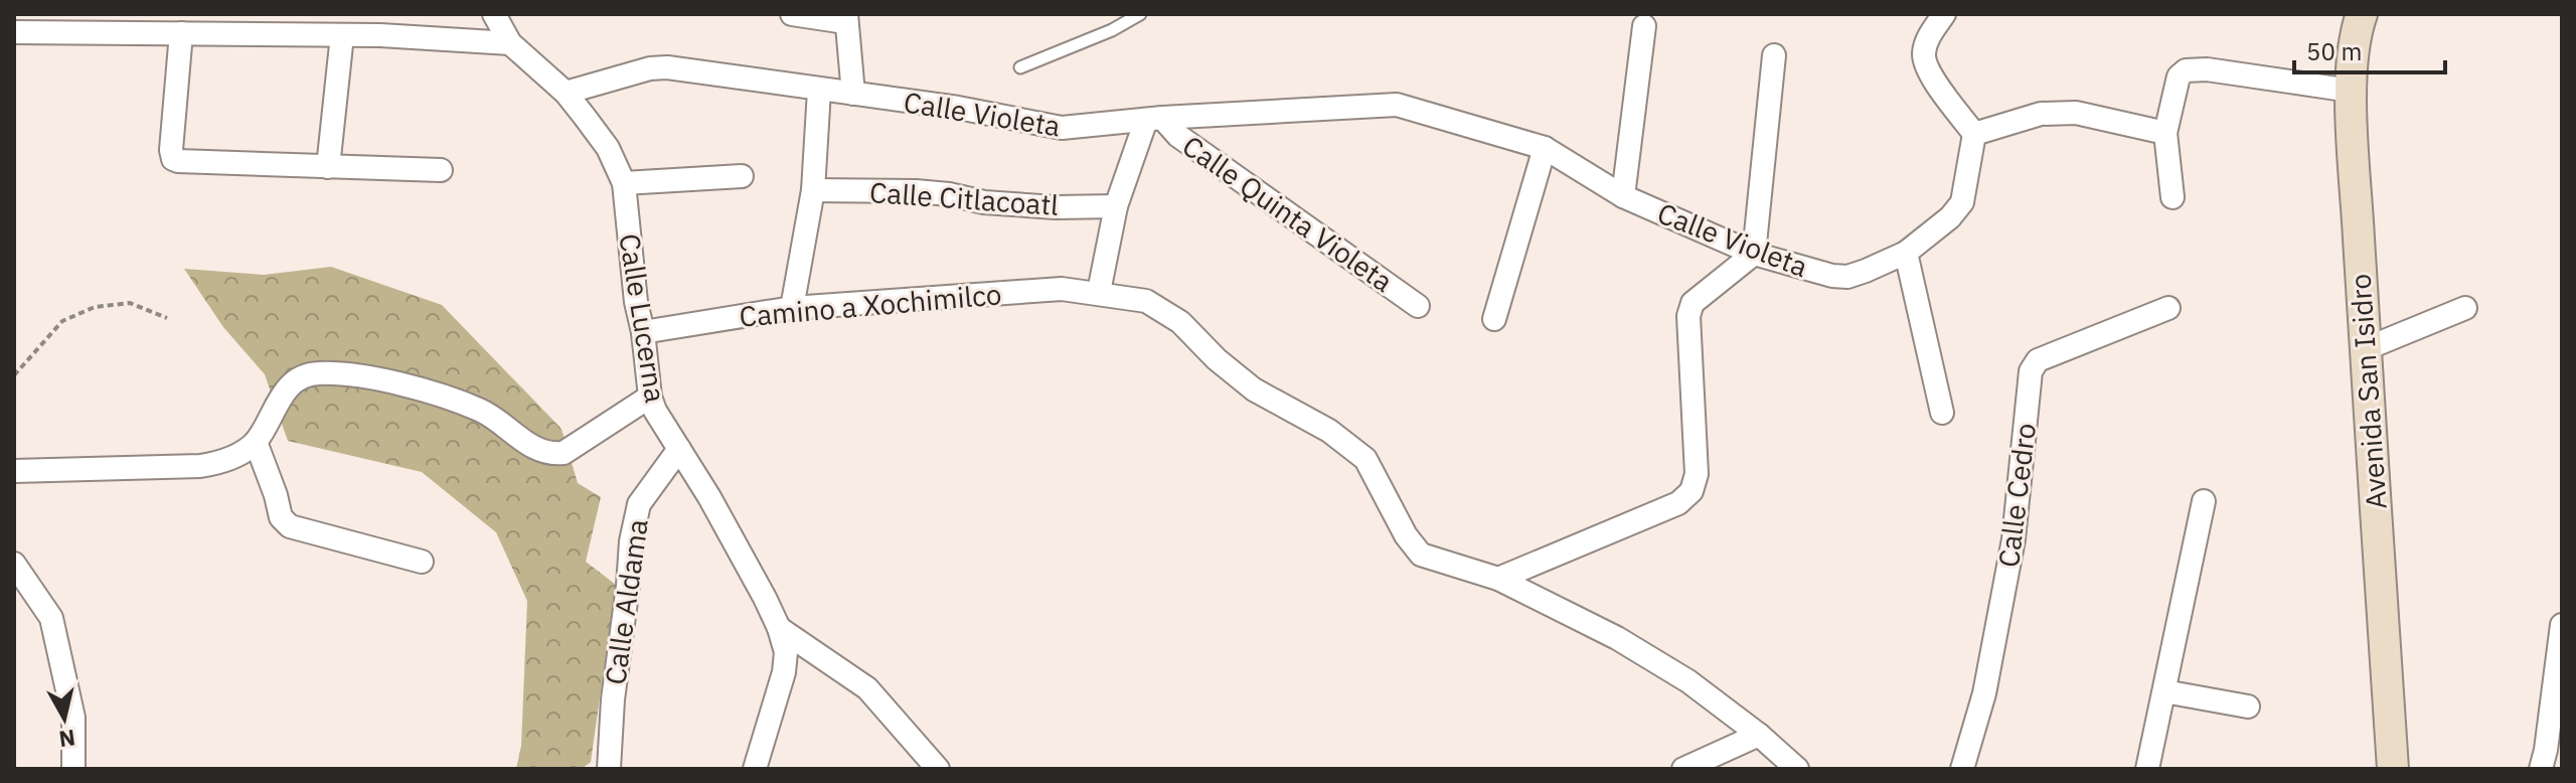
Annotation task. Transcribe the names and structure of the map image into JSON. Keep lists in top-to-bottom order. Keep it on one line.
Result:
{"streets":{"main road":["Avenida San Isidro"],"street":["Calle Violeta","Calle Citlacoatl","Calle Quinta Violeta","Camino a Xochimilco","Calle Lucerna","Calle Cedro","Calle Aldama"]},"crossings":[["Calle Violeta","Calle Quinta Violeta"],["Calle Violeta","Calle Lucerna"],["Camino a Xochimilco","Calle Lucerna"],["Calle Lucerna","Calle Aldama"]],"scale_bar":"50 m","north":"bottom"}
